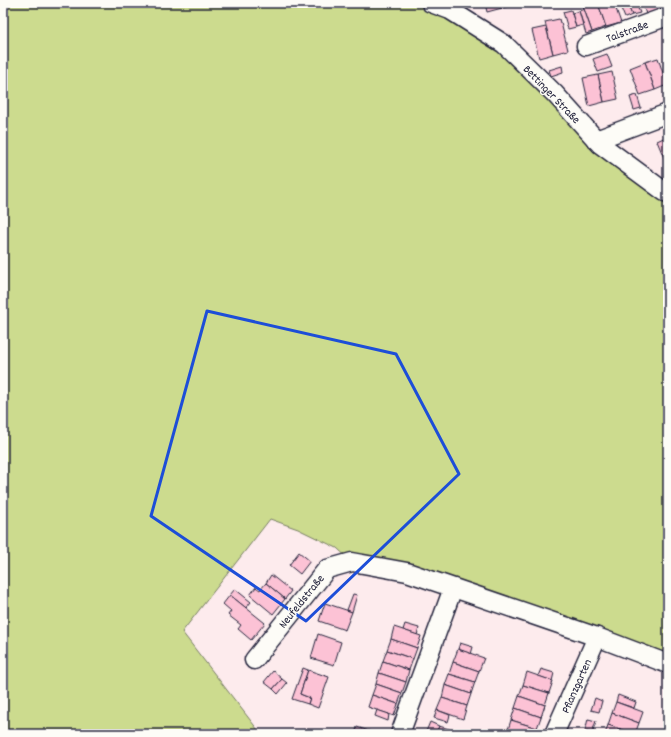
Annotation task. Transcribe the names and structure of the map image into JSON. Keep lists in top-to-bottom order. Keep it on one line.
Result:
{"streets":{"street":["Talstraße","Bettinger Straße","Neufeldstraße","Pflanzgarten"]},"crossings":[["Neufeldstraße","Pflanzgarten"]]}
